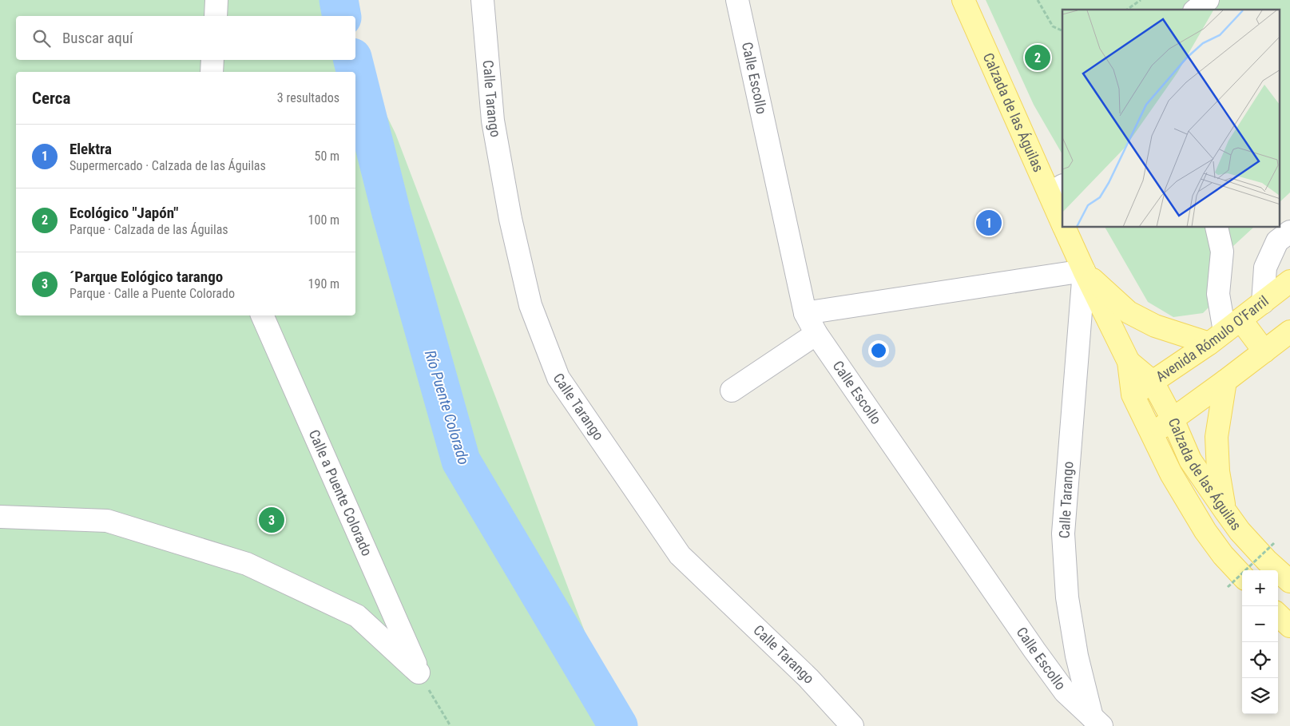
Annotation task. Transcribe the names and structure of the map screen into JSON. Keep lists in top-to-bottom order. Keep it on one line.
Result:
{"streets":{"main road":["Calzada de las Águilas","Avenida Rómulo O'Farril"],"street":["Calle Escollo","Calle Tarango","Calle a Puente Colorado"]},"crossings":[["Calle Escollo","Calle Tarango"],["Calle Tarango","Calzada de las Águilas"],["Calzada de las Águilas","Avenida Rómulo O'Farril"]],"water":["Río Puente Colorado"],"page":{"search":"Buscar aquí","pins":["2","1","3"],"heading":["Cerca","3 resultados"],"list":[{"mark":"1","name":"Elektra","note":"Supermercado · Calzada de las Águilas","value":"50 m"},{"mark":"2","name":"Ecológico \"Japón\"","note":"Parque · Calzada de las Águilas","value":"100 m"},{"mark":"3","name":"´Parque Eológico tarango","note":"Parque · Calle a Puente Colorado","value":"190 m"}],"map_buttons":["+","−"]}}
